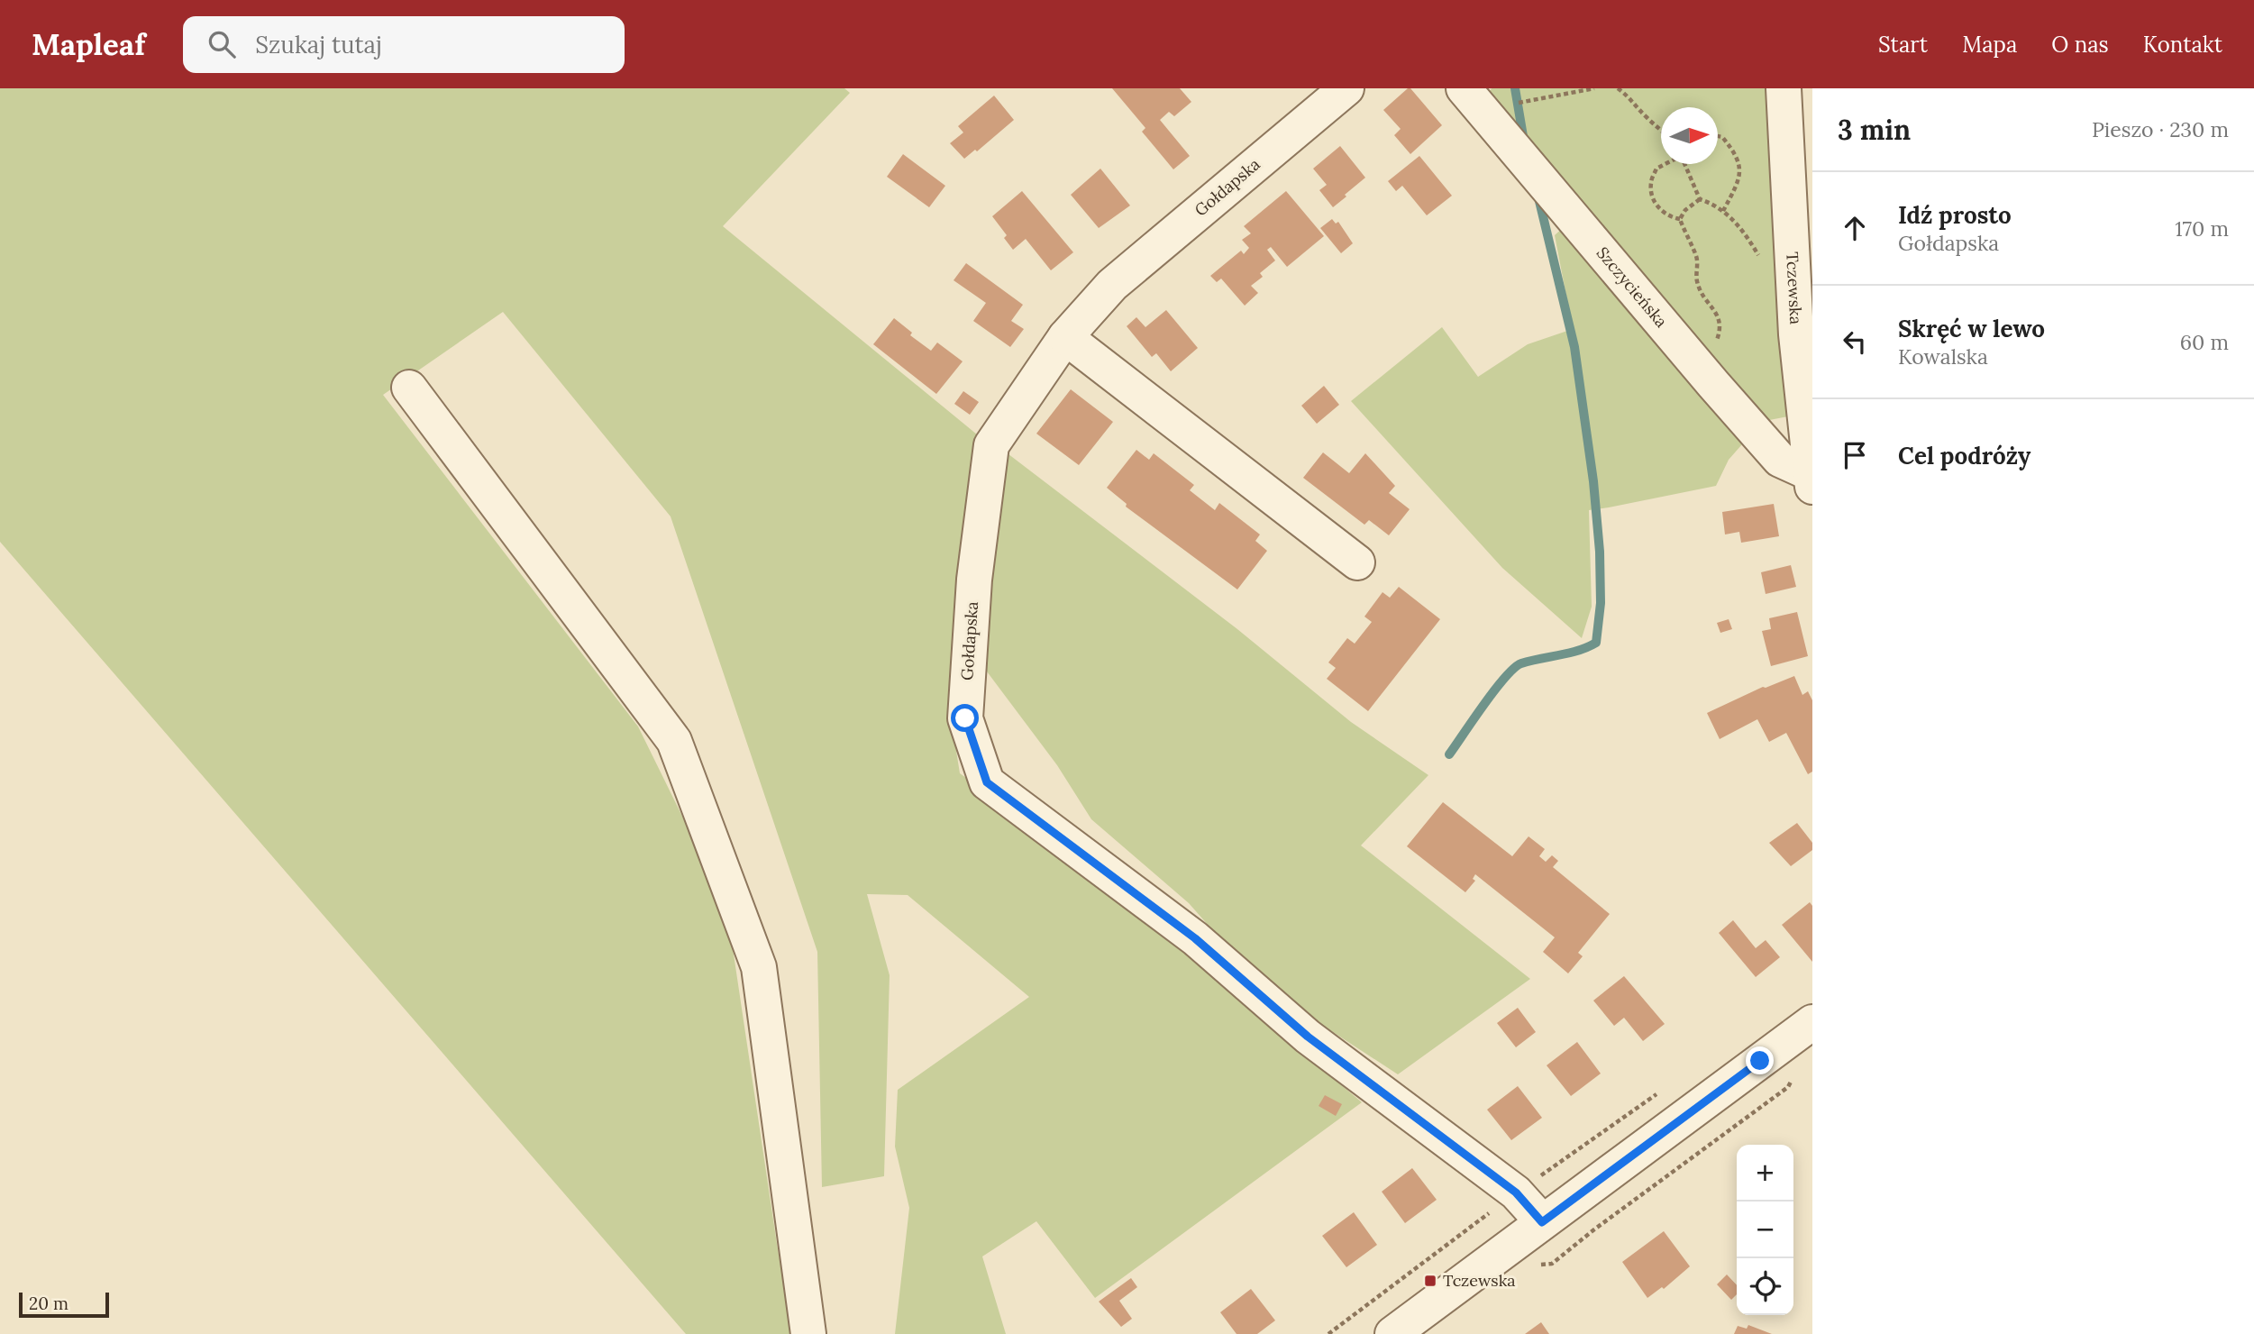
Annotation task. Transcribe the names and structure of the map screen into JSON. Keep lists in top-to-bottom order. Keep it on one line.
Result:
{"streets":{"street":["Gołdapska","Szczycieńska","Tczewska"]},"crossings":[["Szczycieńska","Tczewska"]],"places":{"transit":["Tczewska"]},"scale_bar":"20 m","north":"right","page":{"header":"Mapleaf","search":"Szukaj tutaj","nav":["Start","Mapa","O nas","Kontakt"],"heading":["3 min","Pieszo · 230 m"],"list":[["Idź prosto","Gołdapska","170 m"],["Skręć w lewo","Kowalska","60 m"],"Cel podróży"],"map_buttons":["+","−"],"scale":"20 m"}}
